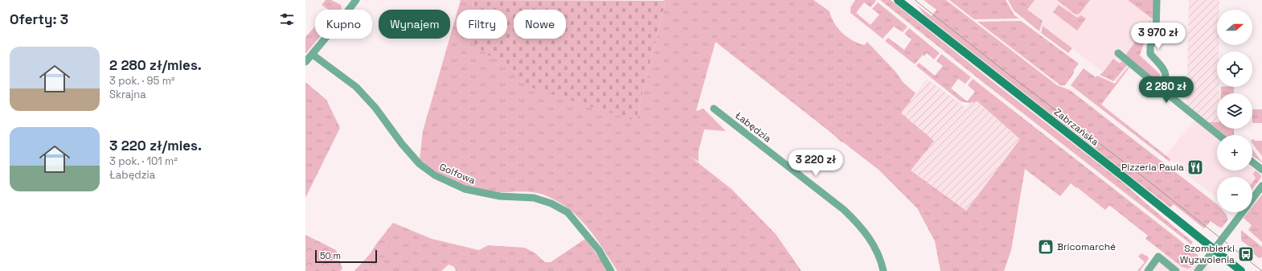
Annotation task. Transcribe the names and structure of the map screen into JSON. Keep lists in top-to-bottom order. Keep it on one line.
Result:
{"streets":{"main road":["Zabrzańska"],"street":["Łabędzia","Golfowa"]},"places":{"restaurant":["Pizzeria Paula"],"shop":["Bricomarché"],"bus stop":["Szombierki Wyzwolenia"]},"scale_bar":"50 m","north":"right","page":{"heading":"Oferty: 3","map_buttons":["+","−"],"chip":["Kupno","Wynajem","Filtry","Nowe"],"price":["3 970 zł","2 280 zł","3 220 zł"],"list":[{"name":"2 280 zł/mies.","note":"3 pok. · 95 m² · Skrajna"},{"name":"3 220 zł/mies.","note":"3 pok. · 101 m² · Łabędzia"}],"scale":"50 m"}}
